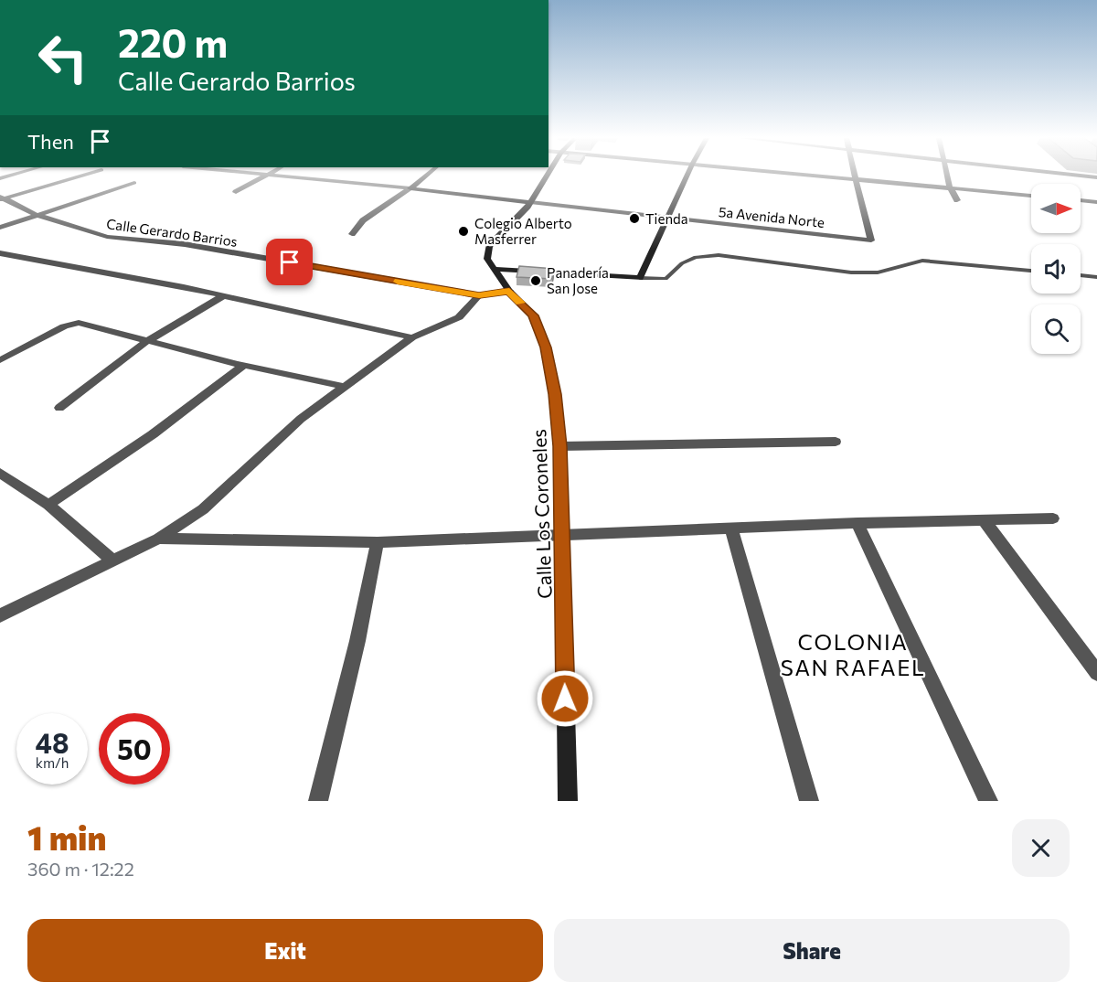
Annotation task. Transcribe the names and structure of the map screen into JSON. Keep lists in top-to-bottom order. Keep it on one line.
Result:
{"streets":{"main road":["Calle Los Coroneles"],"street":["5a Avenida Norte","Calle Gerardo Barrios"]},"crossings":[["5a Avenida Norte","Calle Los Coroneles"],["Calle Gerardo Barrios","Calle Los Coroneles"]],"districts":["COLONIA SAN RAFAEL"],"places":["Tienda","Colegio Alberto Masferrer","Panadería San Jose"],"north":"right","page":{"turn":["220 m","Calle Gerardo Barrios"],"then":"Then","speed":"48 km/h","limit":"50","heading":["1 min","360 m · 12:22"],"buttons":["Exit","Share"]}}
